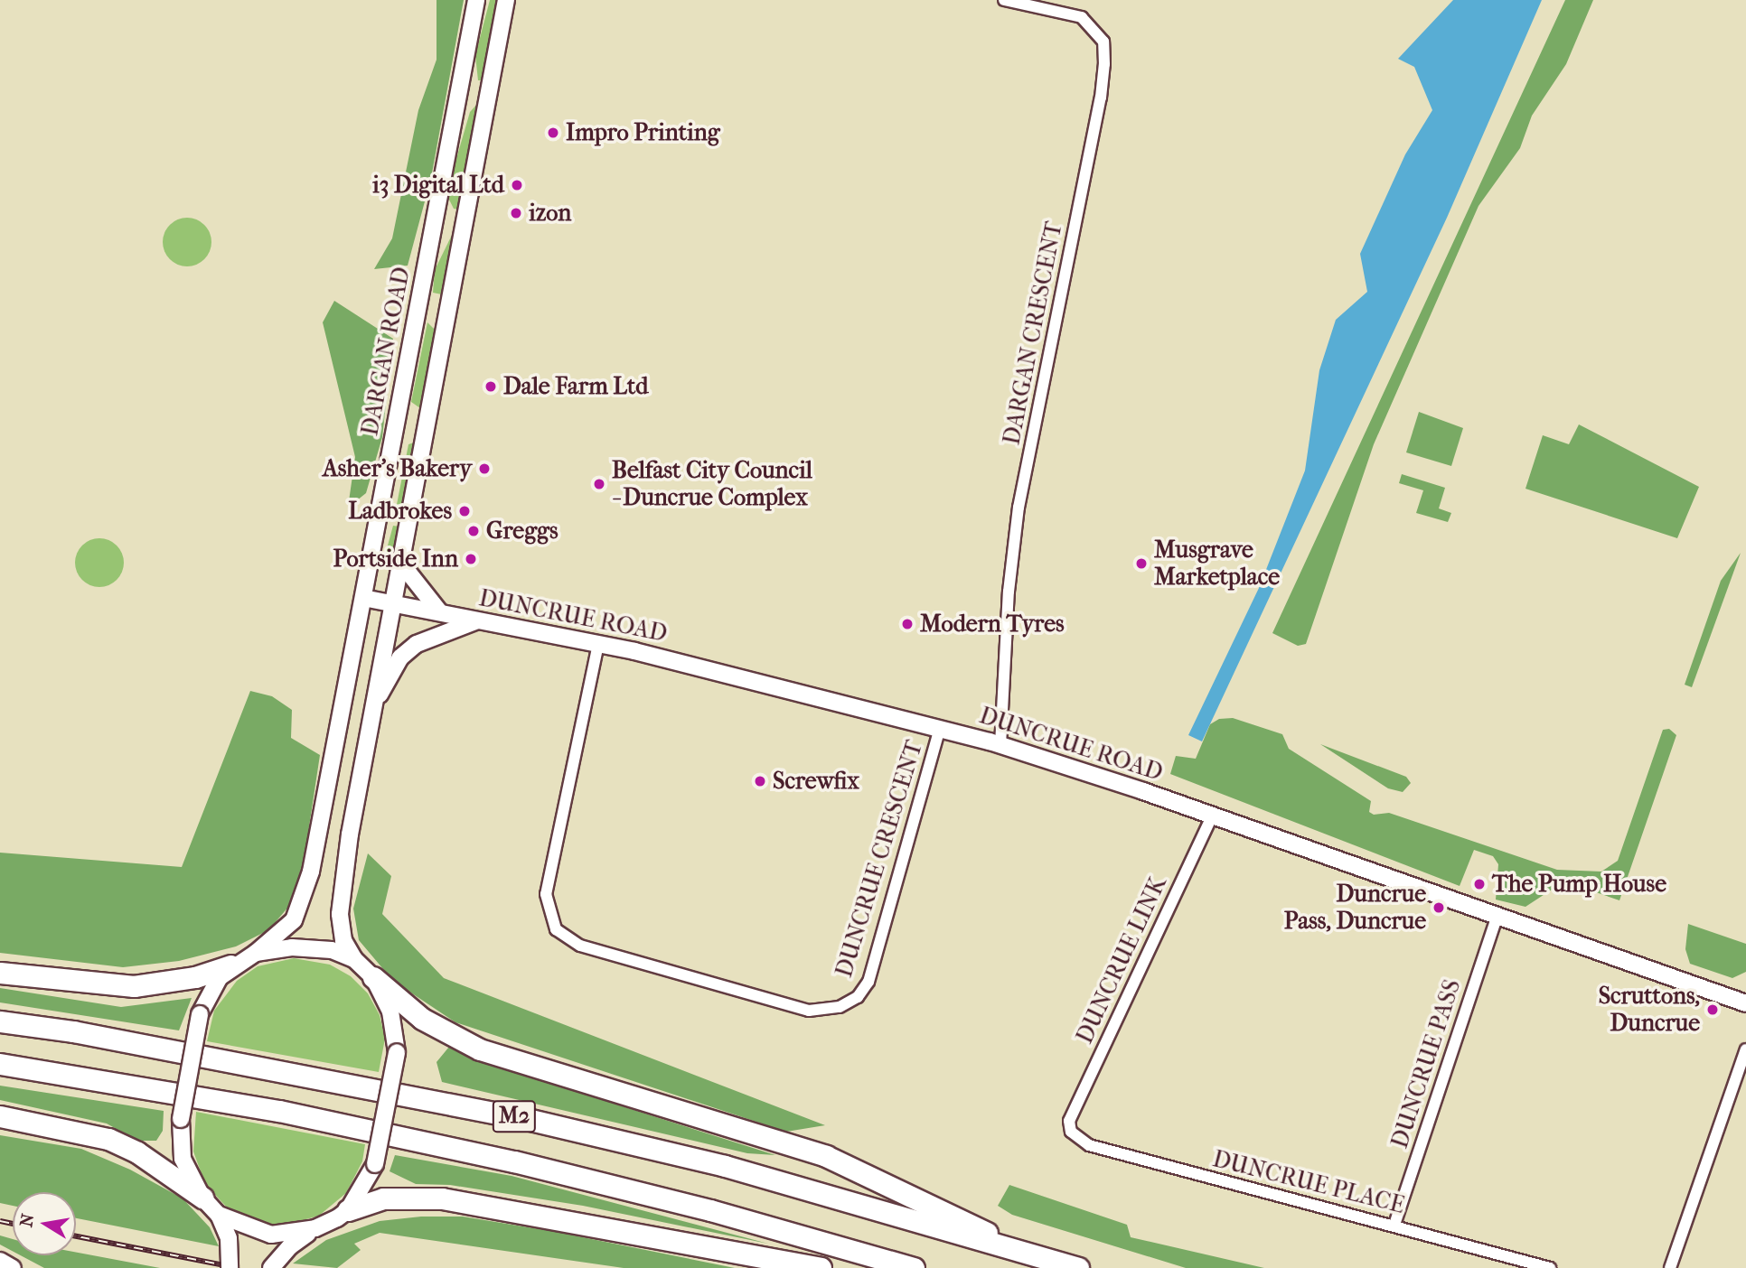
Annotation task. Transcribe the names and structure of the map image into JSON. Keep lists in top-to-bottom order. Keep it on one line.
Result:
{"streets":{"highway":["M2"],"street":["DARGAN CRESCENT","DARGAN ROAD","DUNCRUE ROAD","DUNCRUE CRESCENT","DUNCRUE LINK","DUNCRUE PASS","DUNCRUE PLACE"]},"crossings":[["DARGAN CRESCENT","DUNCRUE ROAD"],["DARGAN ROAD","DUNCRUE ROAD"],["DUNCRUE ROAD","DUNCRUE CRESCENT"],["DUNCRUE ROAD","DUNCRUE LINK"],["DUNCRUE ROAD","DUNCRUE PASS"],["DUNCRUE LINK","DUNCRUE PLACE"],["DUNCRUE PASS","DUNCRUE PLACE"]],"places":["Impro Printing","i3 Digital Ltd","izon","Dale Farm Ltd","Asher's Bakery","Belfast City Council - Duncrue Complex","Ladbrokes","Greggs","Portside Inn","Musgrave Marketplace","Modern Tyres","Screwfix","The Pump House","Duncrue Pass, Duncrue","Scruttons, Duncrue"],"north":"left"}
